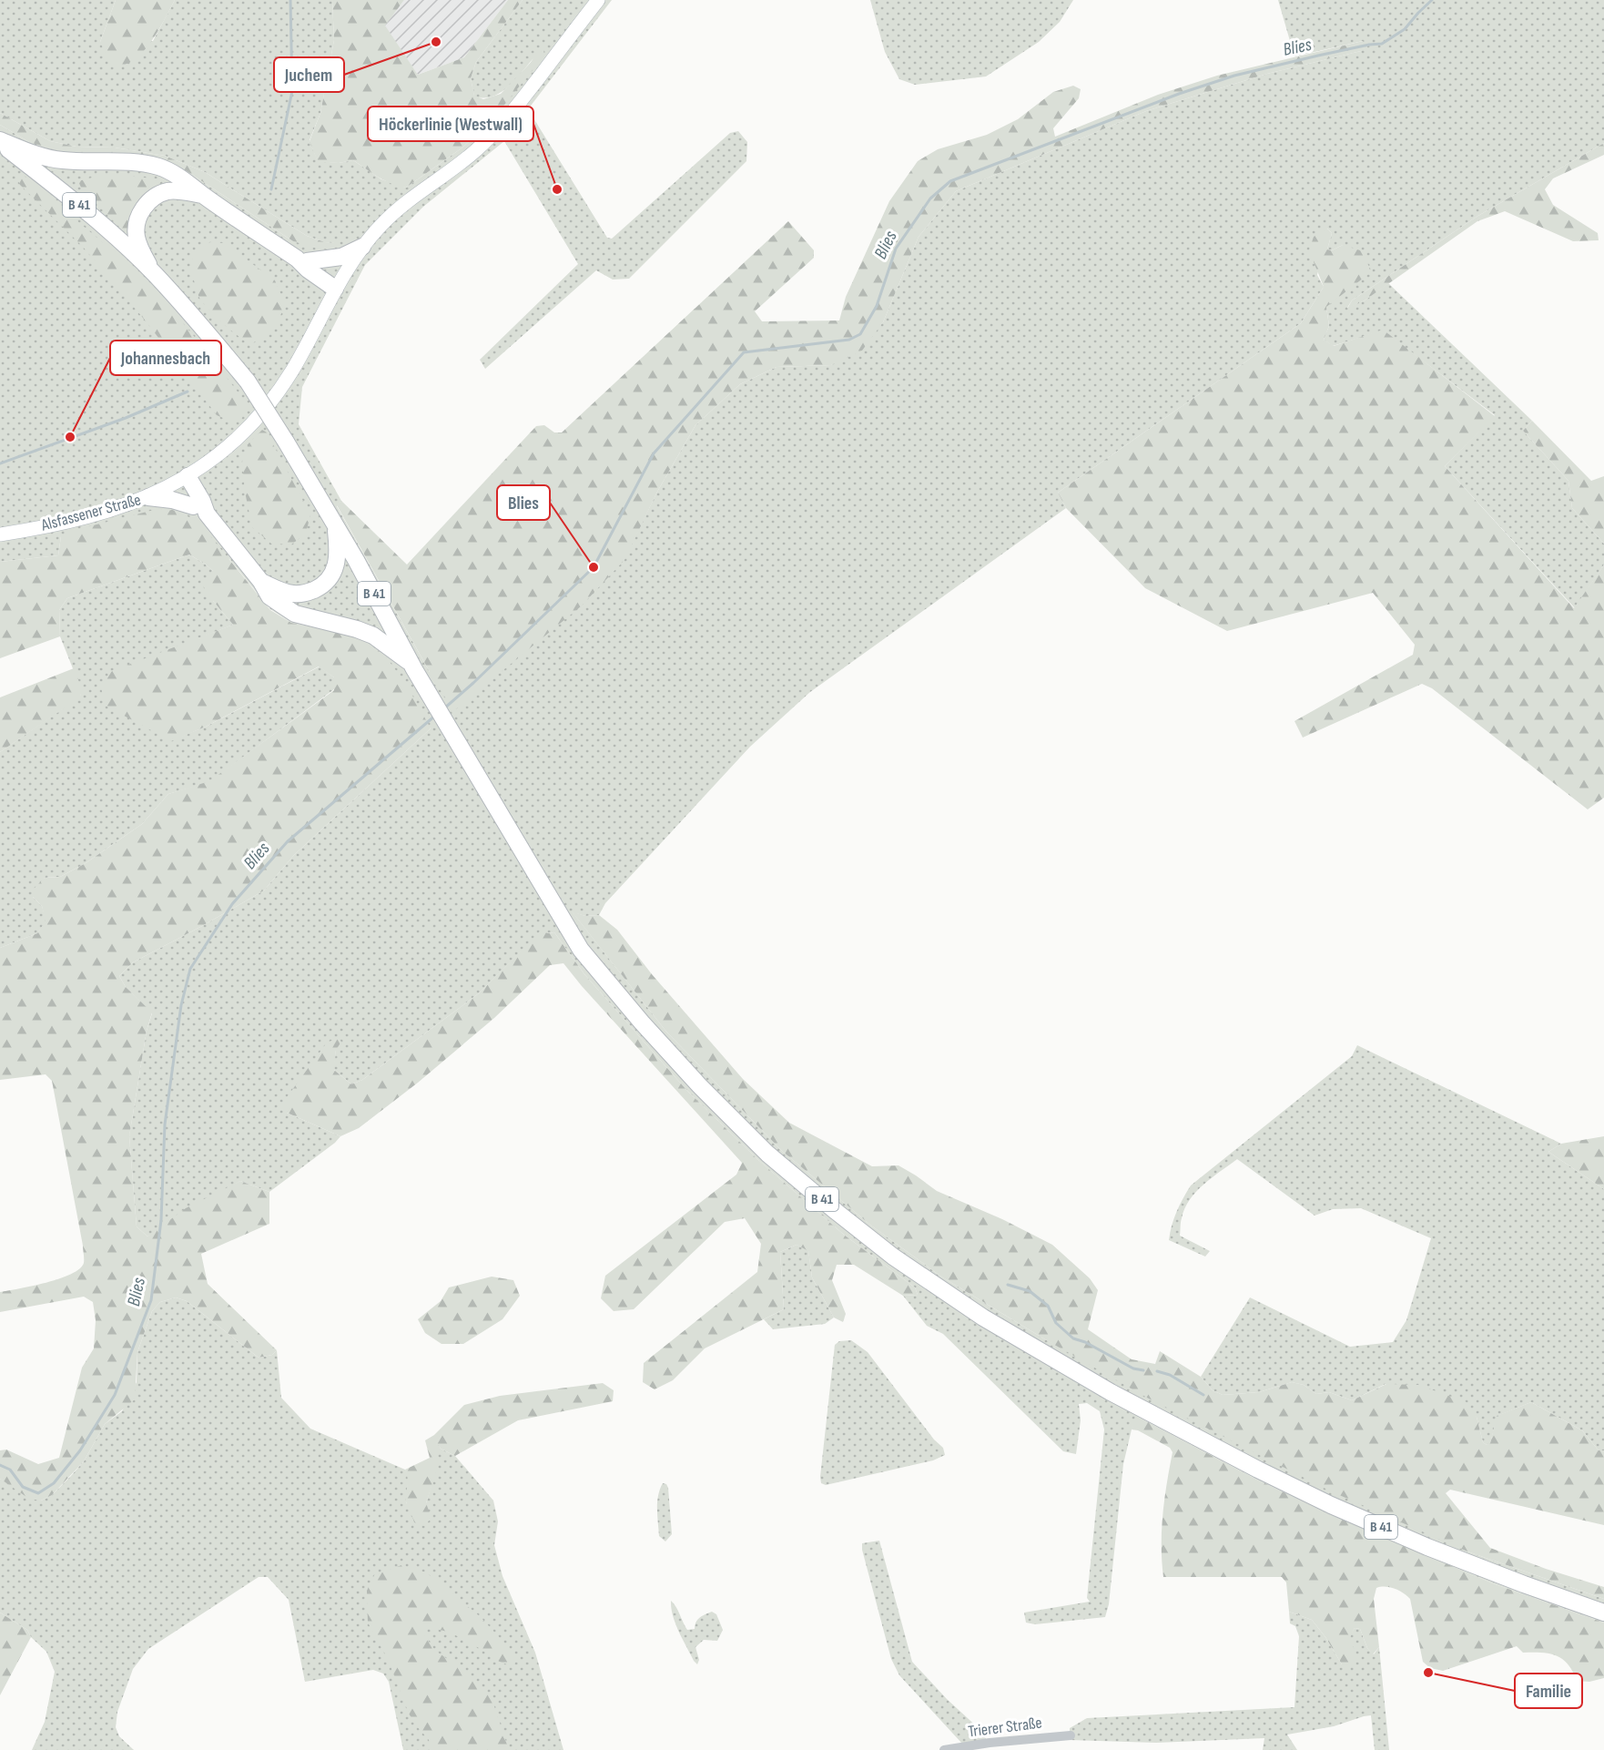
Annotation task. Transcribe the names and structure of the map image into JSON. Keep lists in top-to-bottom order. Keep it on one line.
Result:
{"streets":{"highway":["B 41"],"main road":["Alsfassener Straße"],"street":["Trierer Straße"]},"water":["Blies"],"places":["Juchem","Höckerlinie (Westwall)","Johannesbach","Blies","Familie"]}
